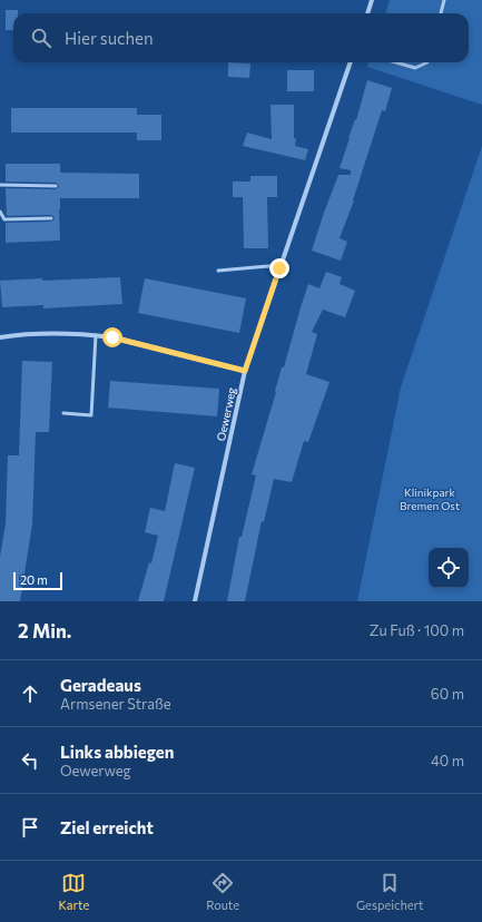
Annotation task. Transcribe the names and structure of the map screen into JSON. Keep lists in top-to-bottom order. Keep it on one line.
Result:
{"streets":{"street":["Oewerweg"]},"parks":["Klinikpark Bremen Ost"],"scale_bar":"20 m","page":{"search":"Hier suchen","scale":"20 m","heading":["2 Min.","Zu Fuß · 100 m"],"list":[["Geradeaus","Armsener Straße","60 m"],["Links abbiegen","Oewerweg","40 m"],"Ziel erreicht"],"nav":["Karte","Route","Gespeichert"]}}
